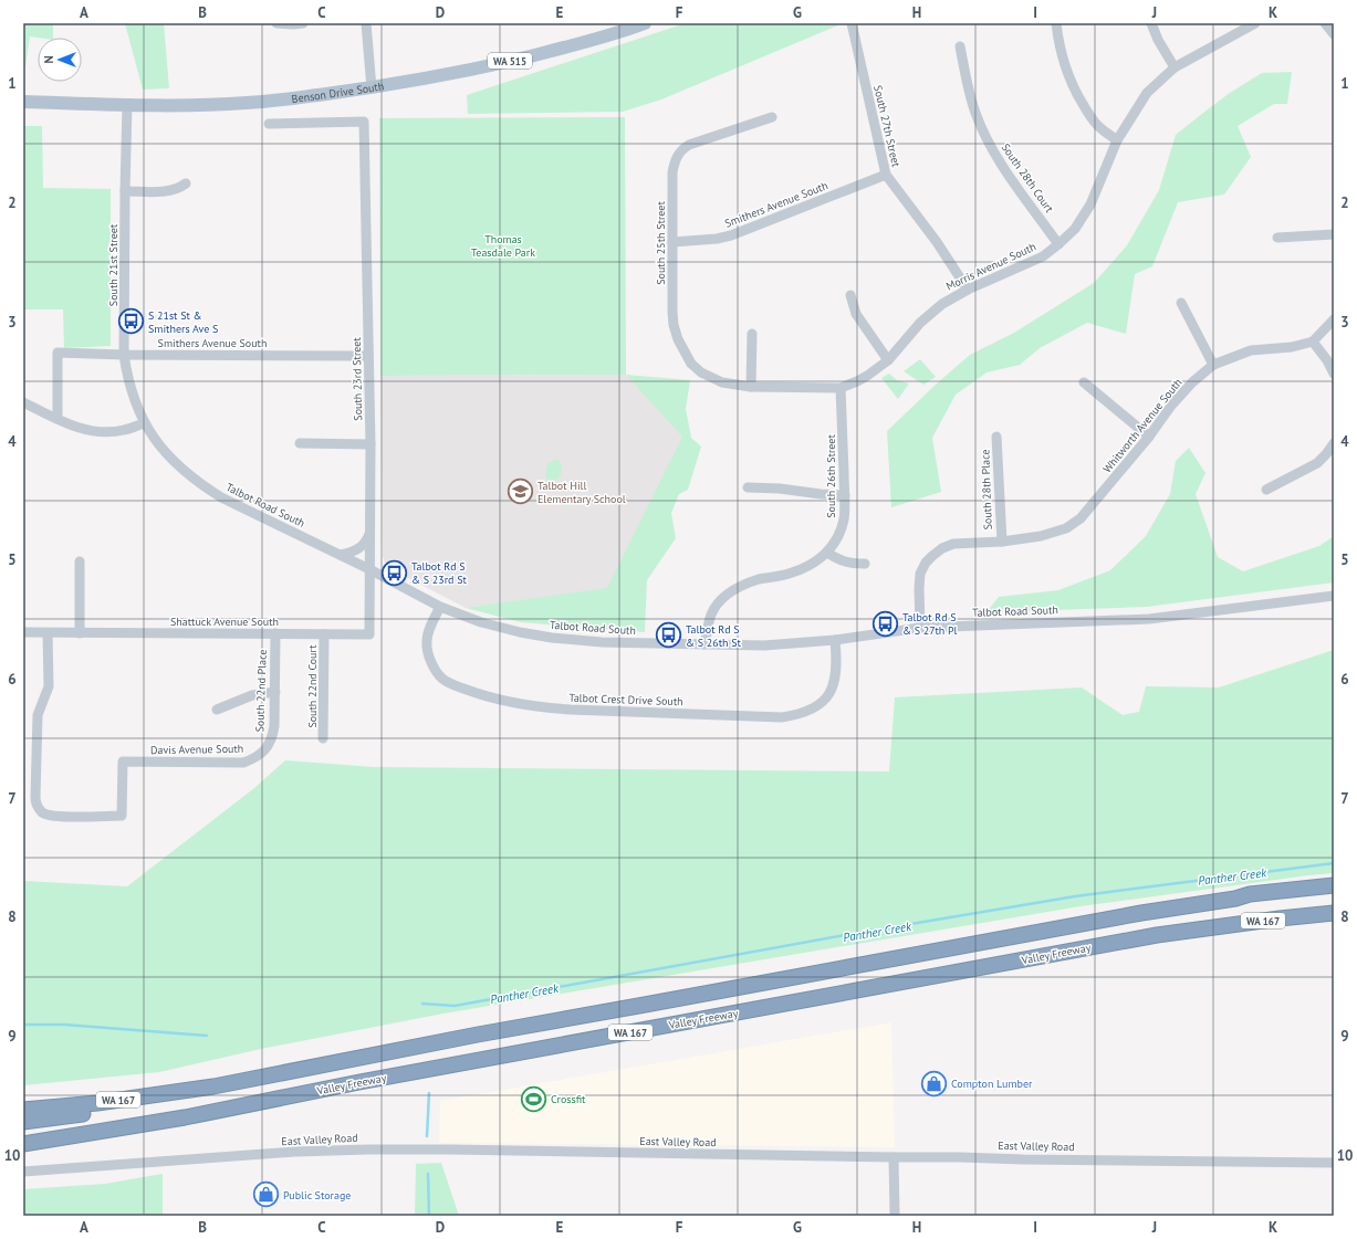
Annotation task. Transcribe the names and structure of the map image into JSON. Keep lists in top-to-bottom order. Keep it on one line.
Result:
{"streets":{"highway":["WA 167","Valley Freeway"],"main road":["WA 515","Benson Drive South"],"street":["South 27th Street","South 28th Court","Smithers Avenue South","South 25th Street","South 21st Street","Morris Avenue South","South 23rd Street","Whitworth Avenue South","South 26th Street","South 28th Place","Talbot Road South","Shattuck Avenue South","South 22nd Court","South 22nd Place","Talbot Crest Drive South","Davis Avenue South","East Valley Road"]},"crossings":[["Benson Drive South","South 21st Street"],["South 27th Street","Smithers Avenue South"],["South 27th Street","Morris Avenue South"],["South 28th Court","Morris Avenue South"],["Smithers Avenue South","South 25th Street"],["Smithers Avenue South","South 21st Street"],["Smithers Avenue South","South 23rd Street"],["South 25th Street","Morris Avenue South"],["South 21st Street","Talbot Road South"],["Morris Avenue South","South 26th Street"],["South 23rd Street","Talbot Road South"],["South 23rd Street","Shattuck Avenue South"],["Whitworth Avenue South","South 28th Place"],["Whitworth Avenue South","Talbot Road South"],["South 26th Street","Talbot Road South"],["Talbot Road South","Talbot Crest Drive South"],["Shattuck Avenue South","South 22nd Court"],["Shattuck Avenue South","South 22nd Place"],["Shattuck Avenue South","Davis Avenue South"],["South 22nd Place","Davis Avenue South"]],"water":["Panther Creek"],"parks":["Thomas Teasdale Park"],"places":{"bus stop":["S 21st St & Smithers Ave S","Talbot Rd S & S 23rd St","Talbot Rd S & S 27th Pl","Talbot Rd S & S 26th St"],"school or university":["Talbot Hill Elementary School"],"shop":["Compton Lumber","Public Storage"],"sports":["Crossfit"]},"north":"left","grid":{"columns":["A","B","C","D","E","F","G","H","I","J","K"],"rows":["1","2","3","4","5","6","7","8","9","10"]}}
